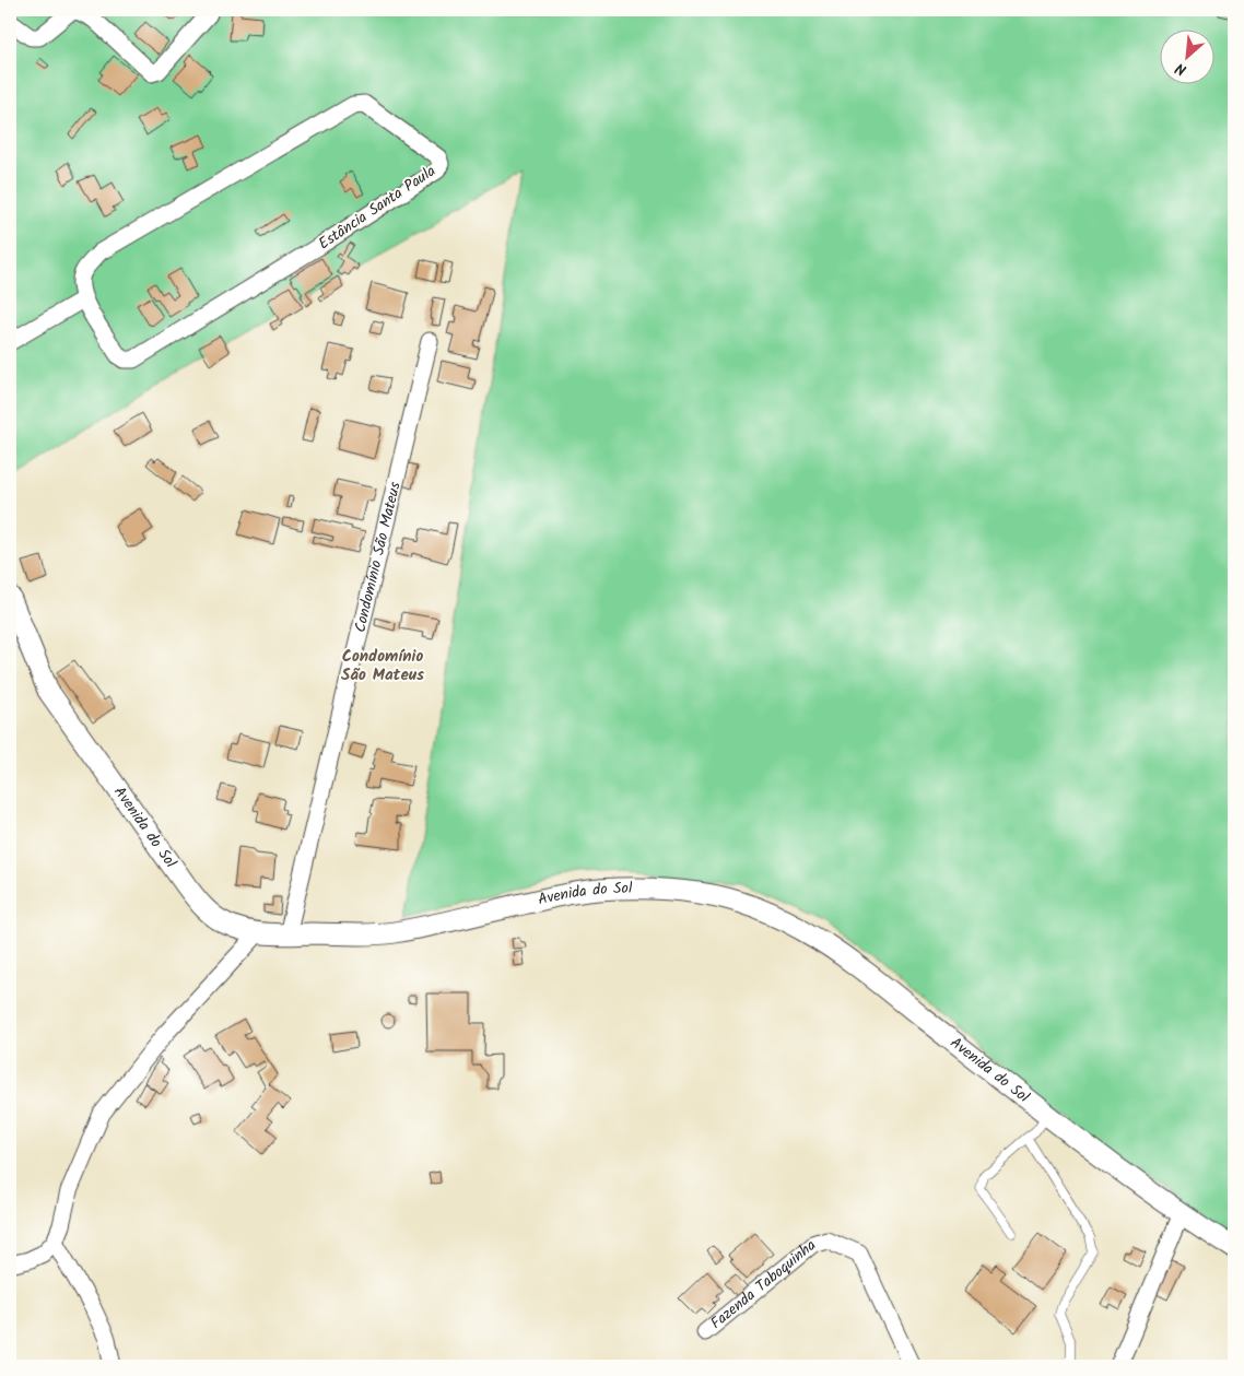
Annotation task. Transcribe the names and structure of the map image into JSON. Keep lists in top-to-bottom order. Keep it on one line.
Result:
{"streets":{"street":["Estância Santa Paula","Condomínio São Mateus","Avenida do Sol","Fazenda Taboquinha"]},"crossings":[["Condomínio São Mateus","Avenida do Sol"]],"districts":["Condomínio São Mateus"],"north":"bottom left"}
